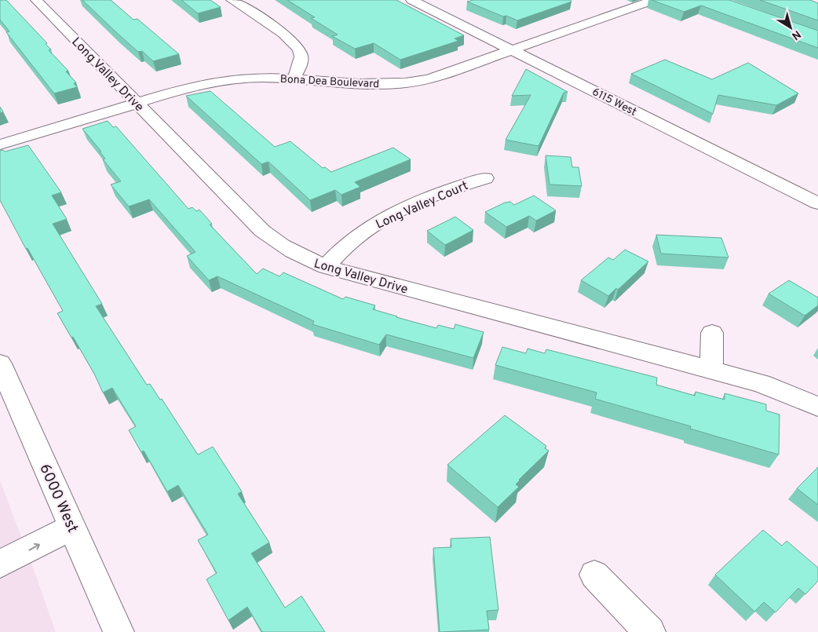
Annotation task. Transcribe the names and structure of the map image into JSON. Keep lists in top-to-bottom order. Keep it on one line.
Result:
{"streets":{"street":["Long Valley Drive","Bona Dea Boulevard","6115 West","Long Valley Court","6000 West"]},"crossings":[["Long Valley Drive","Bona Dea Boulevard"],["Long Valley Drive","Long Valley Court"],["Bona Dea Boulevard","6115 West"]],"north":"bottom right"}
